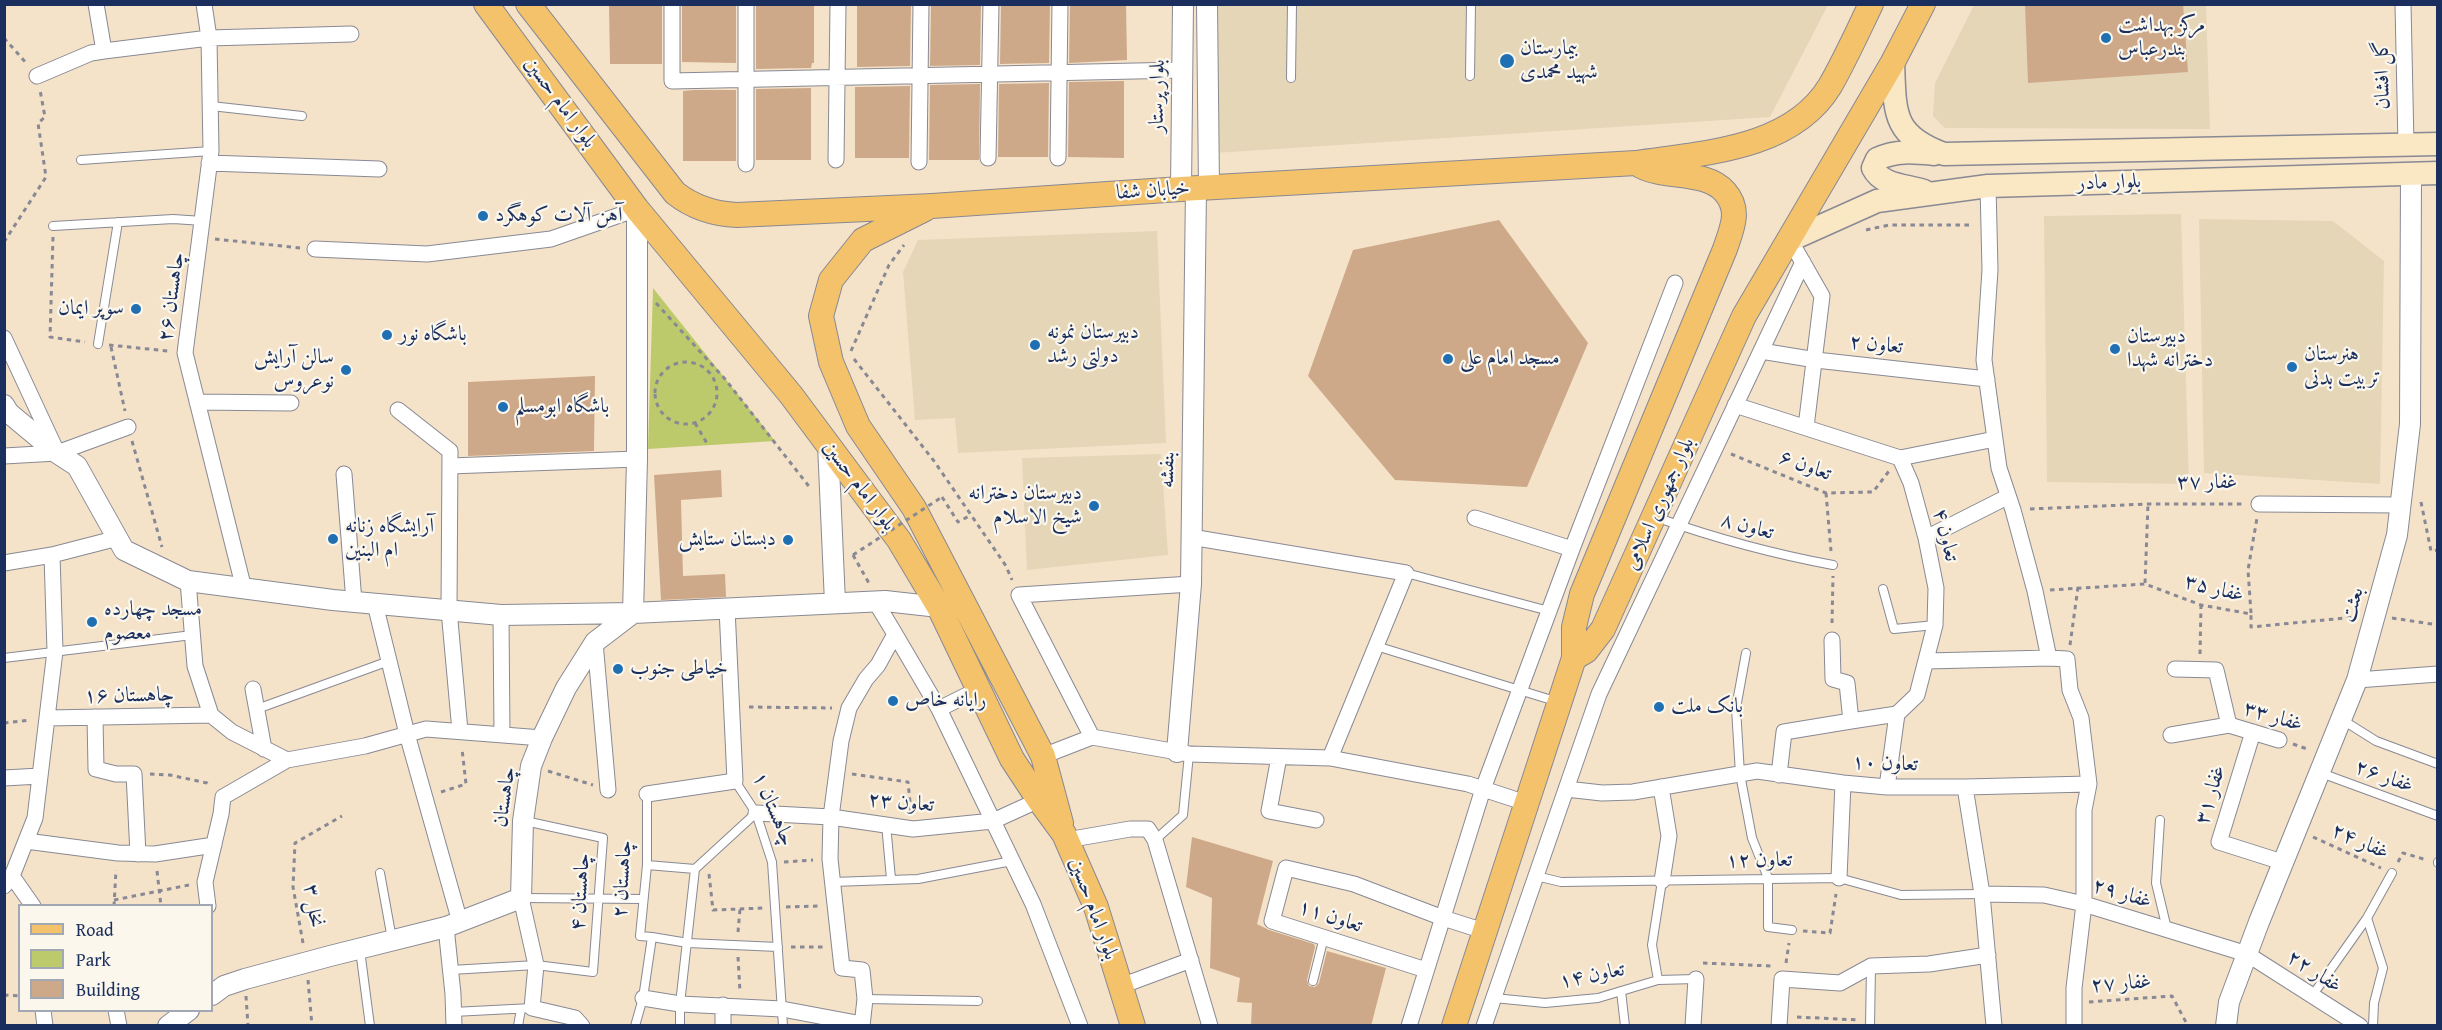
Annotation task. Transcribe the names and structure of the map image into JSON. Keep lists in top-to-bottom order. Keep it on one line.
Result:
{"streets":{"main road":["بلوار امام حسین","بلوار مادر","خیابان شفا","بلوار جمهوری اسلامی"],"street":["گل افشان","بلوار پرستار","چاهستان ۲۶","تعاون ۲","بنفشه","غفار ۳۷","تعاون ۴","بعثت","چاهستان ۱۶","غفار ۳۳","تعاون ۱۰","غفار ۳۱","چاهستان","تعاون ۲۳","چاهستان ۱","غفار ۲۹","تعاون ۱۱","غفار ۲۲"],"lane":["تعاون ۸","غفار ۲۶","تعاون ۱۲","چاهستان ۲","چاهستان ۴","تعاون ۱۴"],"path":["تعاون ۶","غفار ۳۵","غفار ۲۴","نخل ۳","غفار ۲۷"]},"crossings":[["گل افشان","بلوار مادر"],["بلوار پرستار","خیابان شفا"],["بلوار پرستار","بنفشه"],["بلوار امام حسین","خیابان شفا"],["بلوار امام حسین","تعاون ۲۳"],["بلوار مادر","بلوار جمهوری اسلامی"],["بلوار مادر","بعثت"],["خیابان شفا","بنفشه"],["تعاون ۶","تعاون ۴"],["غفار ۳۷","بعثت"],["بلوار جمهوری اسلامی","تعاون ۸"],["غفار ۳۵","بعثت"],["بعثت","غفار ۳۳"],["بعثت","غفار ۲۶"],["بعثت","غفار ۳۱"],["بعثت","غفار ۲۴"],["بعثت","غفار ۲۹"],["بعثت","غفار ۲۲"],["غفار ۳۳","غفار ۲۶"],["غفار ۳۳","غفار ۳۱"],["چاهستان","چاهستان ۴"],["تعاون ۲۳","چاهستان ۱"],["تعاون ۱۲","غفار ۲۹"],["غفار ۲۹","غفار ۲۲"]],"places":["مرکز بهداشت بندرعباس","بیمارستان شهید محمدی","آهن آلات کوهگرد","سوپر ایمان","باشگاه نور","دبیرستان نمونه دولتی رشد","دبیرستان دخترانه شهدا","مسجد امام علی","هنرستان تربیت بدنی","سالن آرایش نوعروس","باشگاه ابومسلم","دبیرستان دخترانه شیخ الاسلام","آرایشگاه زنانه ام البنین","دبستان ستایش","مسجد چهارده معصوم","خیاطی جنوب","رایانه خاص","بانک ملت"],"legend":["Road","Park","Building"]}
